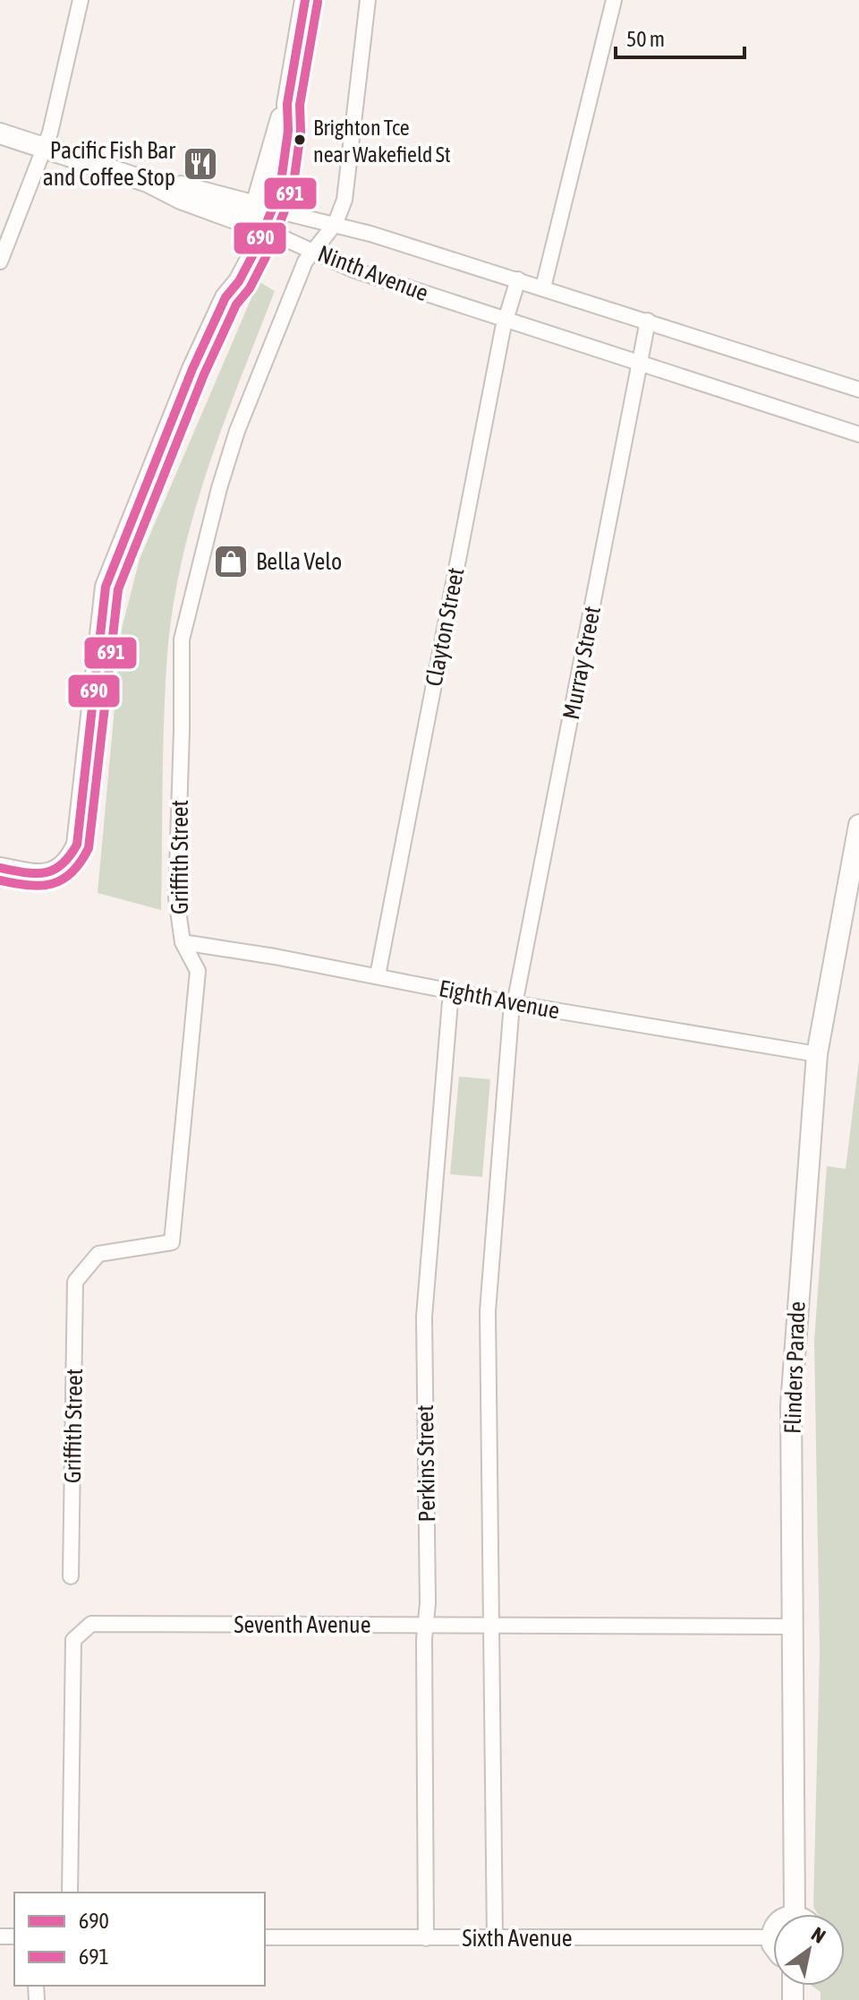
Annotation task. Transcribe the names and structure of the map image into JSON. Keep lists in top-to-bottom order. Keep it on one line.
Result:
{"streets":{"street":["Ninth Avenue","Clayton Street","Murray Street","Griffith Street","Eighth Avenue","Flinders Parade","Perkins Street","Seventh Avenue","Sixth Avenue"]},"crossings":[["Ninth Avenue","Clayton Street"],["Ninth Avenue","Murray Street"],["Ninth Avenue","Griffith Street"],["Clayton Street","Eighth Avenue"],["Murray Street","Eighth Avenue"],["Griffith Street","Eighth Avenue"],["Eighth Avenue","Flinders Parade"],["Eighth Avenue","Perkins Street"],["Flinders Parade","Seventh Avenue"],["Perkins Street","Seventh Avenue"],["Perkins Street","Sixth Avenue"]],"places":{"other":["Brighton Tce near Wakefield St"],"restaurant":["Pacific Fish Bar and Coffee Stop"],"shop":["Bella Velo"]},"lines":["transit line 690","transit line 691"],"legend":["690","691"],"scale_bar":"50 m","north":"top right"}
